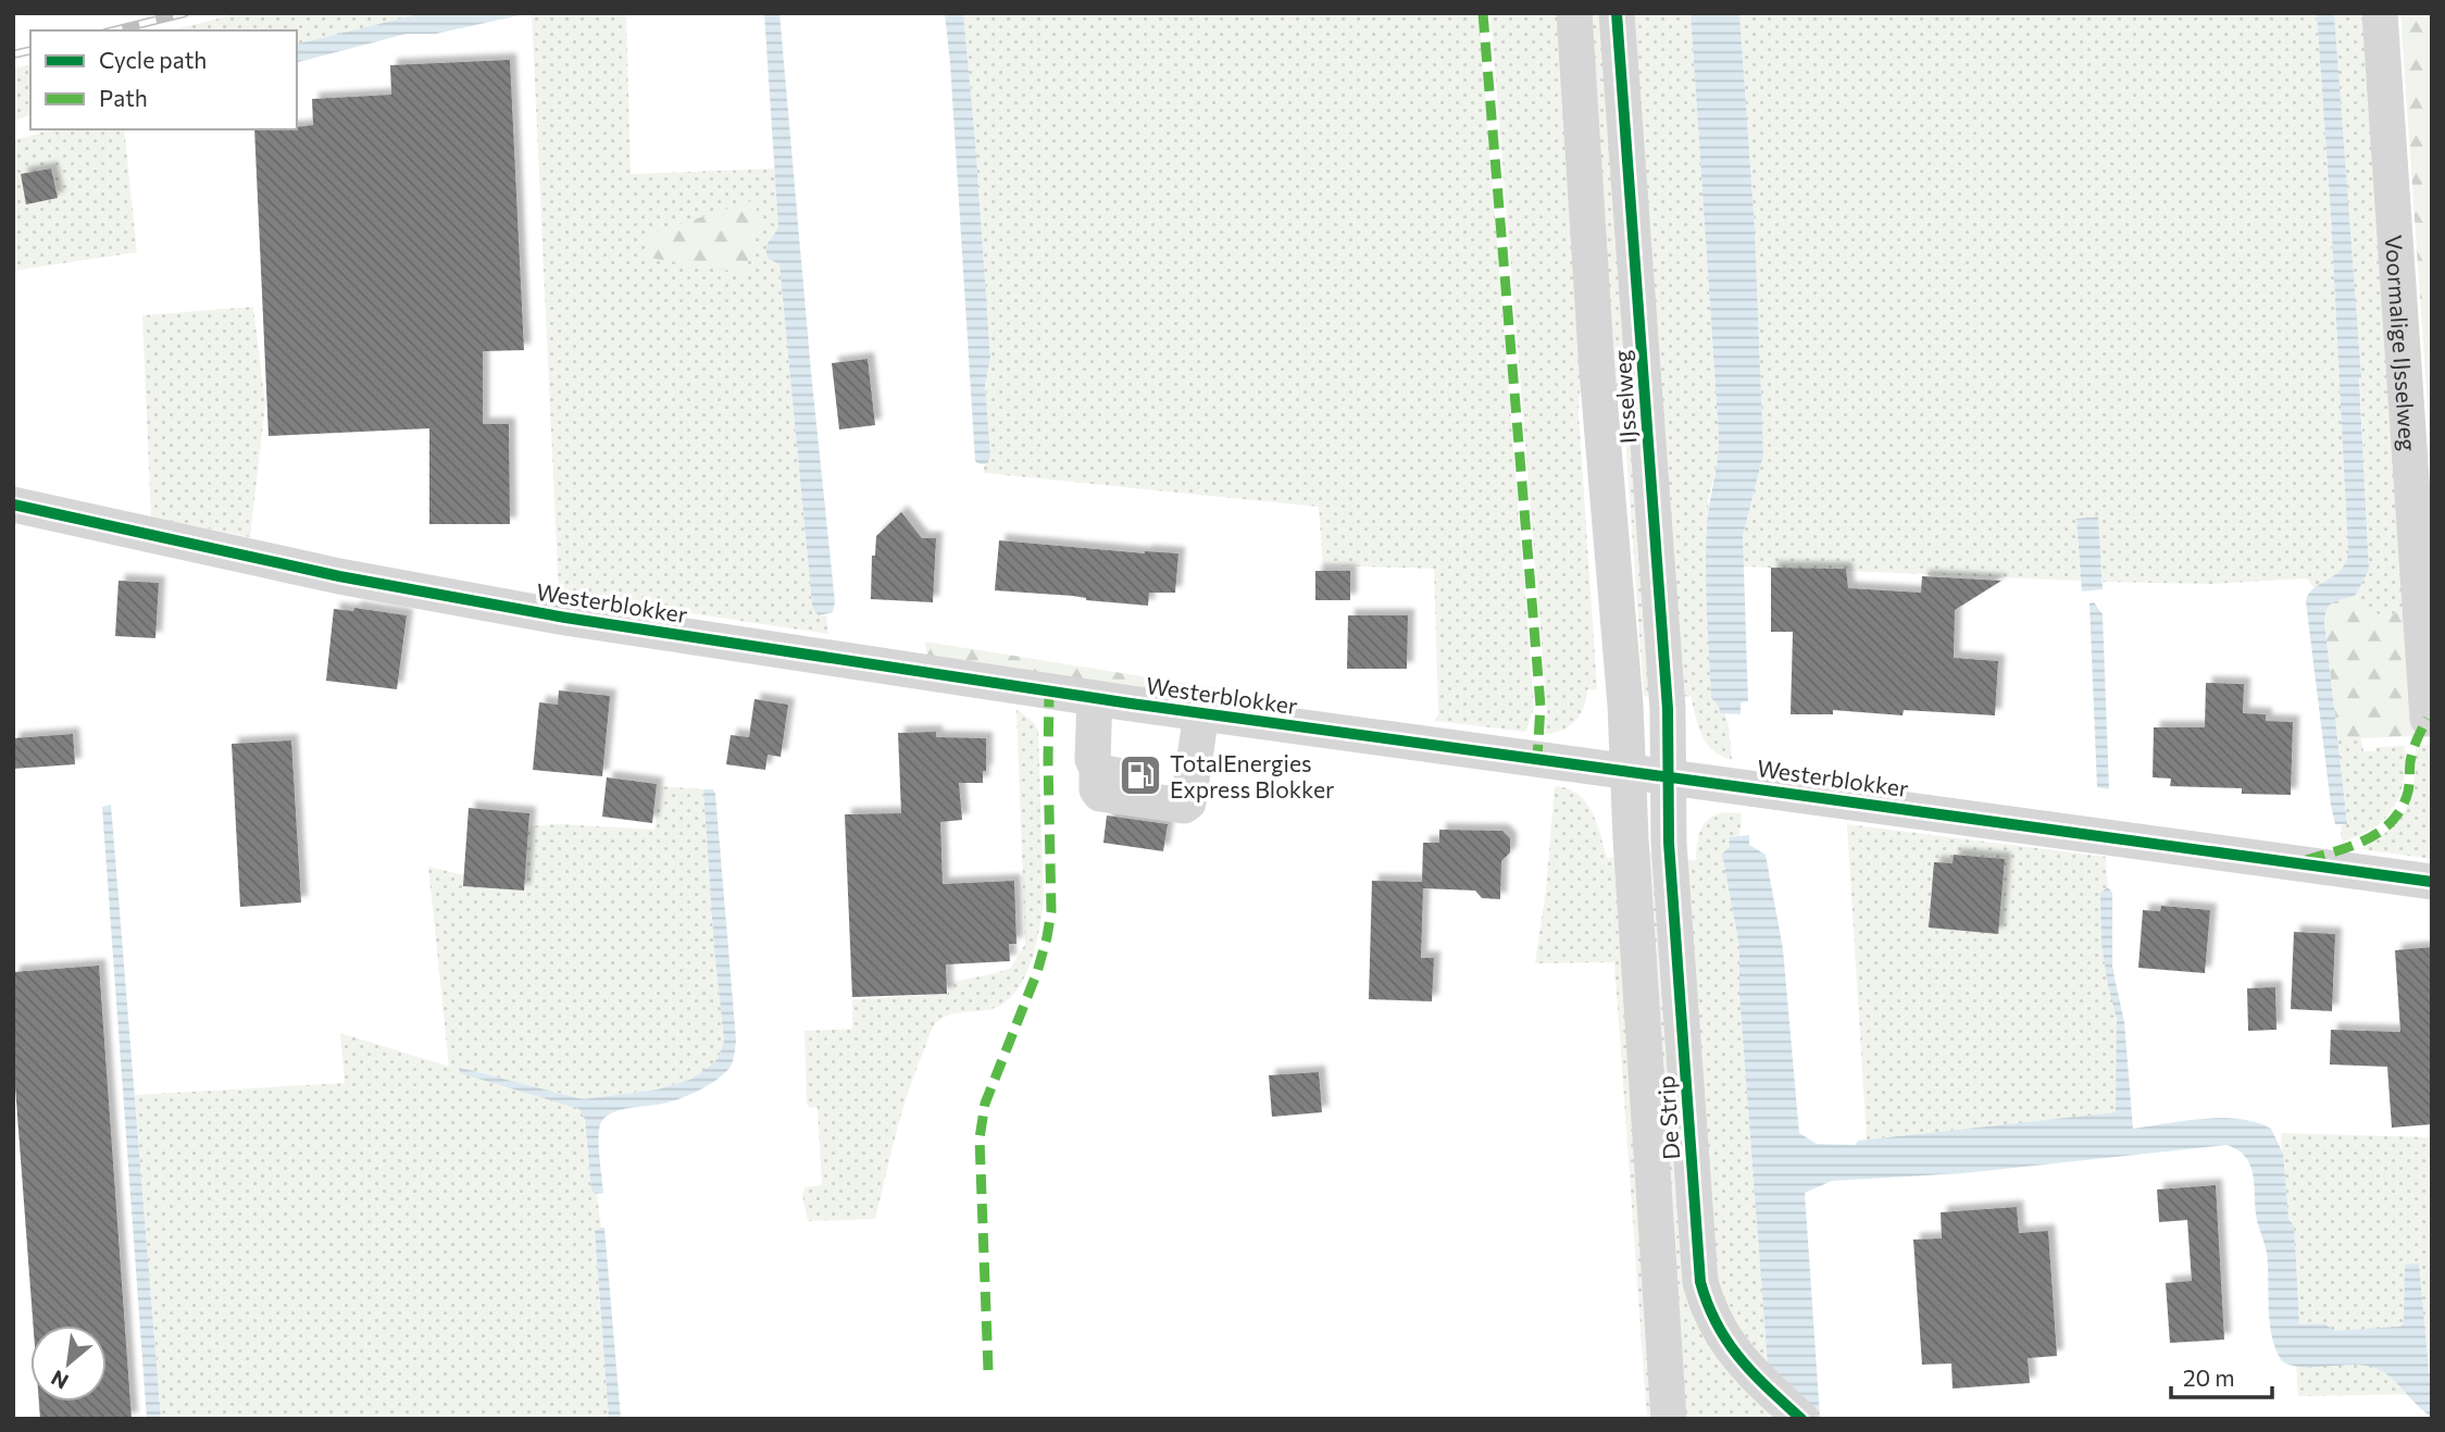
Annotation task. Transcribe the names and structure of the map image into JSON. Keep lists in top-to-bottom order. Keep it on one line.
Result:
{"streets":{"street":["Voormalige IJsselweg","IJsselweg","Westerblokker","De Strip"]},"crossings":[["IJsselweg","Westerblokker"],["IJsselweg","De Strip"],["Westerblokker","De Strip"]],"places":{"fuel station":["TotalEnergies Express Blokker"]},"legend":["Cycle path","Path"],"scale_bar":"20 m","north":"bottom left"}
